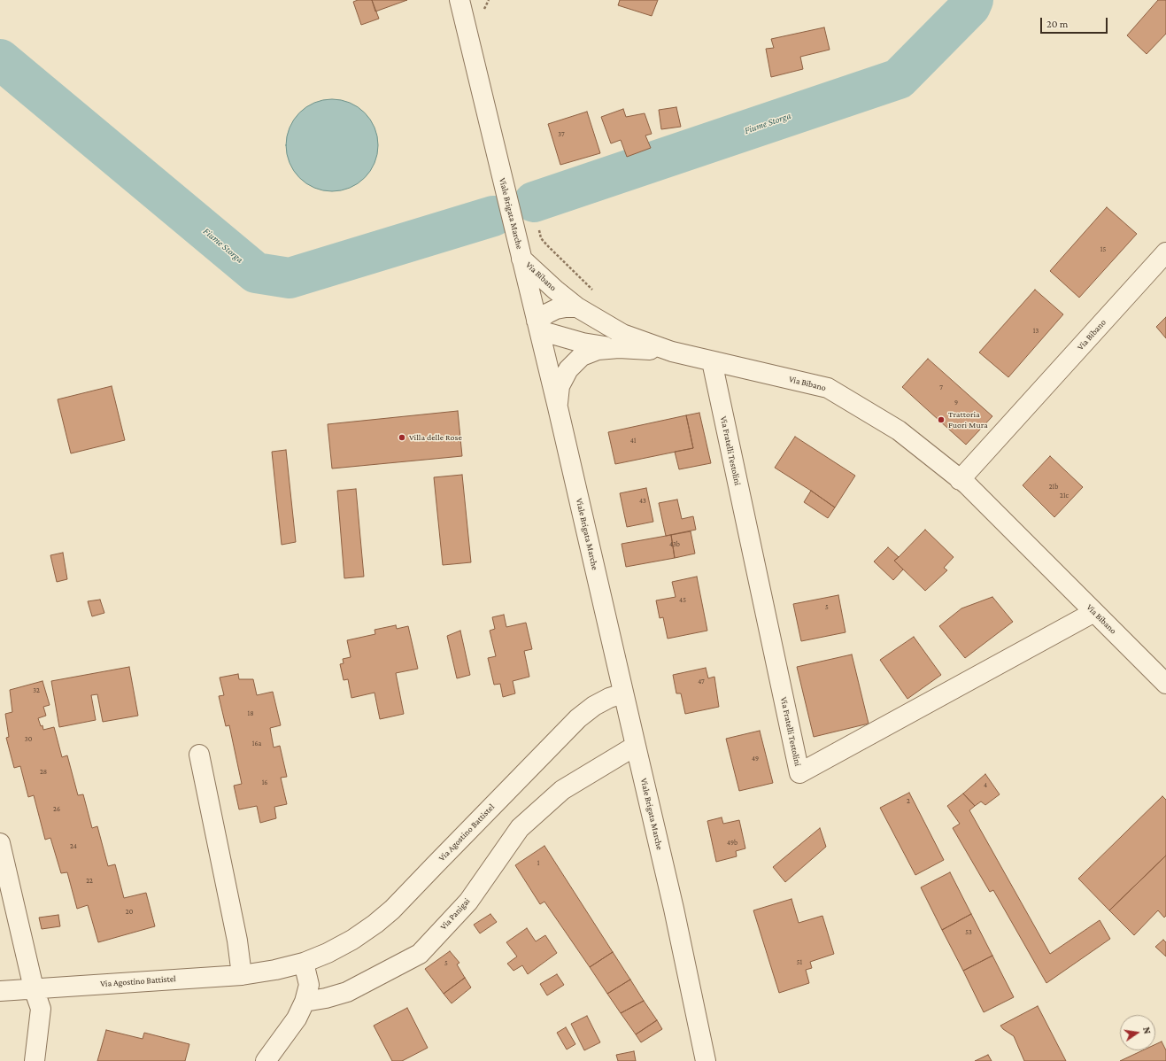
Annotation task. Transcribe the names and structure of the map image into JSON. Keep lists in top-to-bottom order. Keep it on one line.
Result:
{"streets":{"street":["Viale Brigata Marche","Via Bibano","Via Fratelli Testolini","Via Agostino Battistel","Via Panigai"]},"crossings":[["Viale Brigata Marche","Via Bibano"],["Viale Brigata Marche","Via Agostino Battistel"],["Viale Brigata Marche","Via Panigai"],["Via Bibano","Via Fratelli Testolini"]],"water":["Fiume Storga"],"places":["Trattoria Fuori Mura","Villa delle Rose"],"house_numbers":["37","15","13","7","9","41","21b","21c","43","43b","45","5","47","32","18","30","16a","49","28","16","4","2","26","49b","24","1","22","20","53","51","5"],"scale_bar":"20 m","north":"right"}
